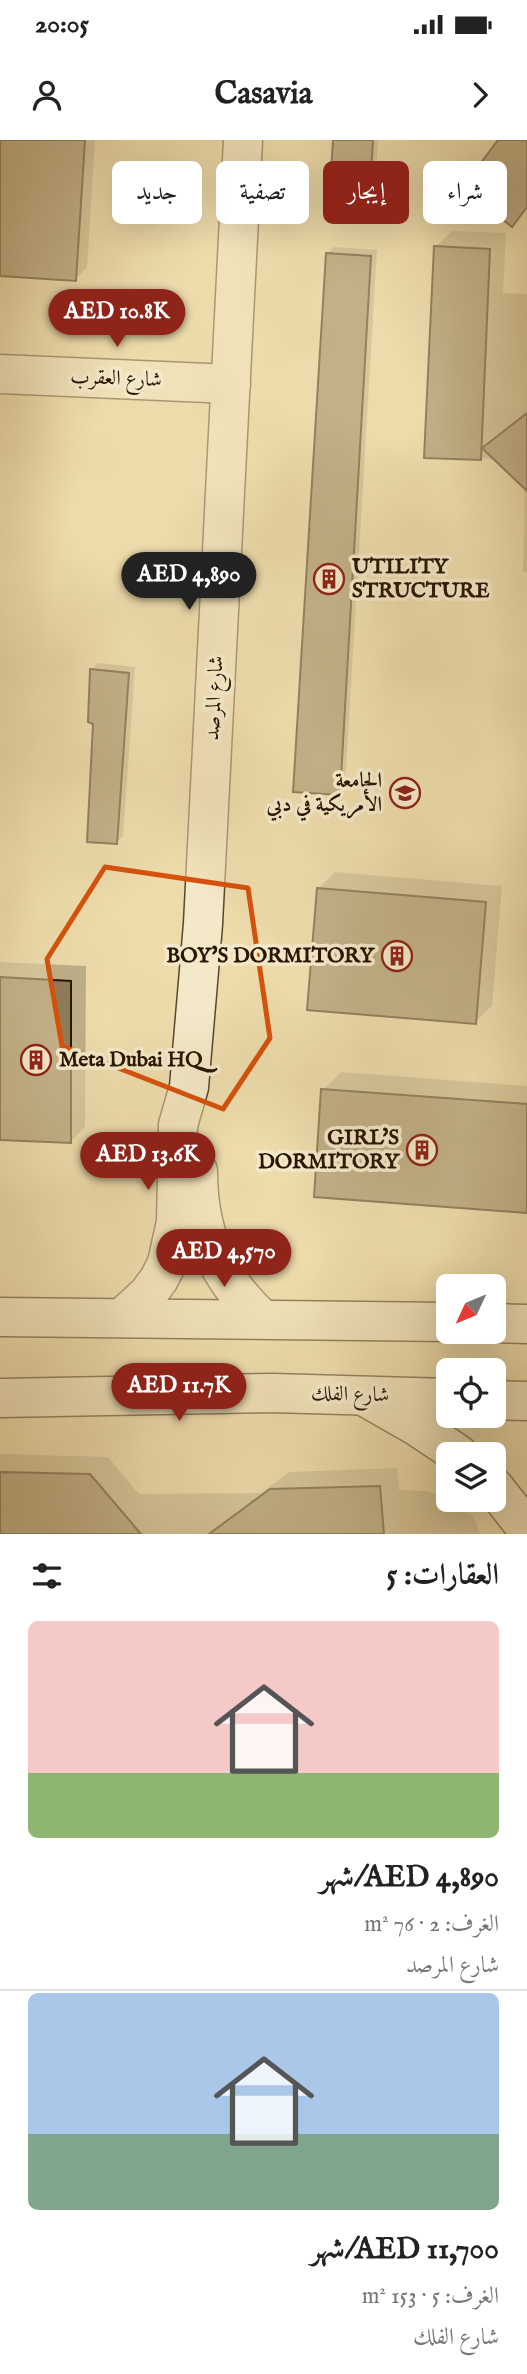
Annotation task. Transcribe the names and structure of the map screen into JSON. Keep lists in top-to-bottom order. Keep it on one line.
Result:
{"streets":{"street":["شارع العقرب","شارع المرصد","شارع الفلك"]},"crossings":[["شارع العقرب","شارع المرصد"]],"places":{"building":["UTILITY STRUCTURE","BOY'S DORMITORY","Meta Dubai HQ","GIRL'S DORMITORY"],"school or university":["الجامعة الأمريكية في دبي"]},"north":"bottom left","page":{"status":"20:05","header":"Casavia","chip":["شراء","إيجار","تصفية","جديد"],"price":["AED 10.8K","AED 4,890","AED 13.6K","AED 4,570","AED 11.7K"],"heading":"العقارات: 5","list":[{"name":"AED 4,890/شهر","note":"الغرف: 2 · 76 m² · شارع المرصد"},{"name":"AED 11,700/شهر","note":"الغرف: 5 · 153 m² · شارع الفلك"}]}}
